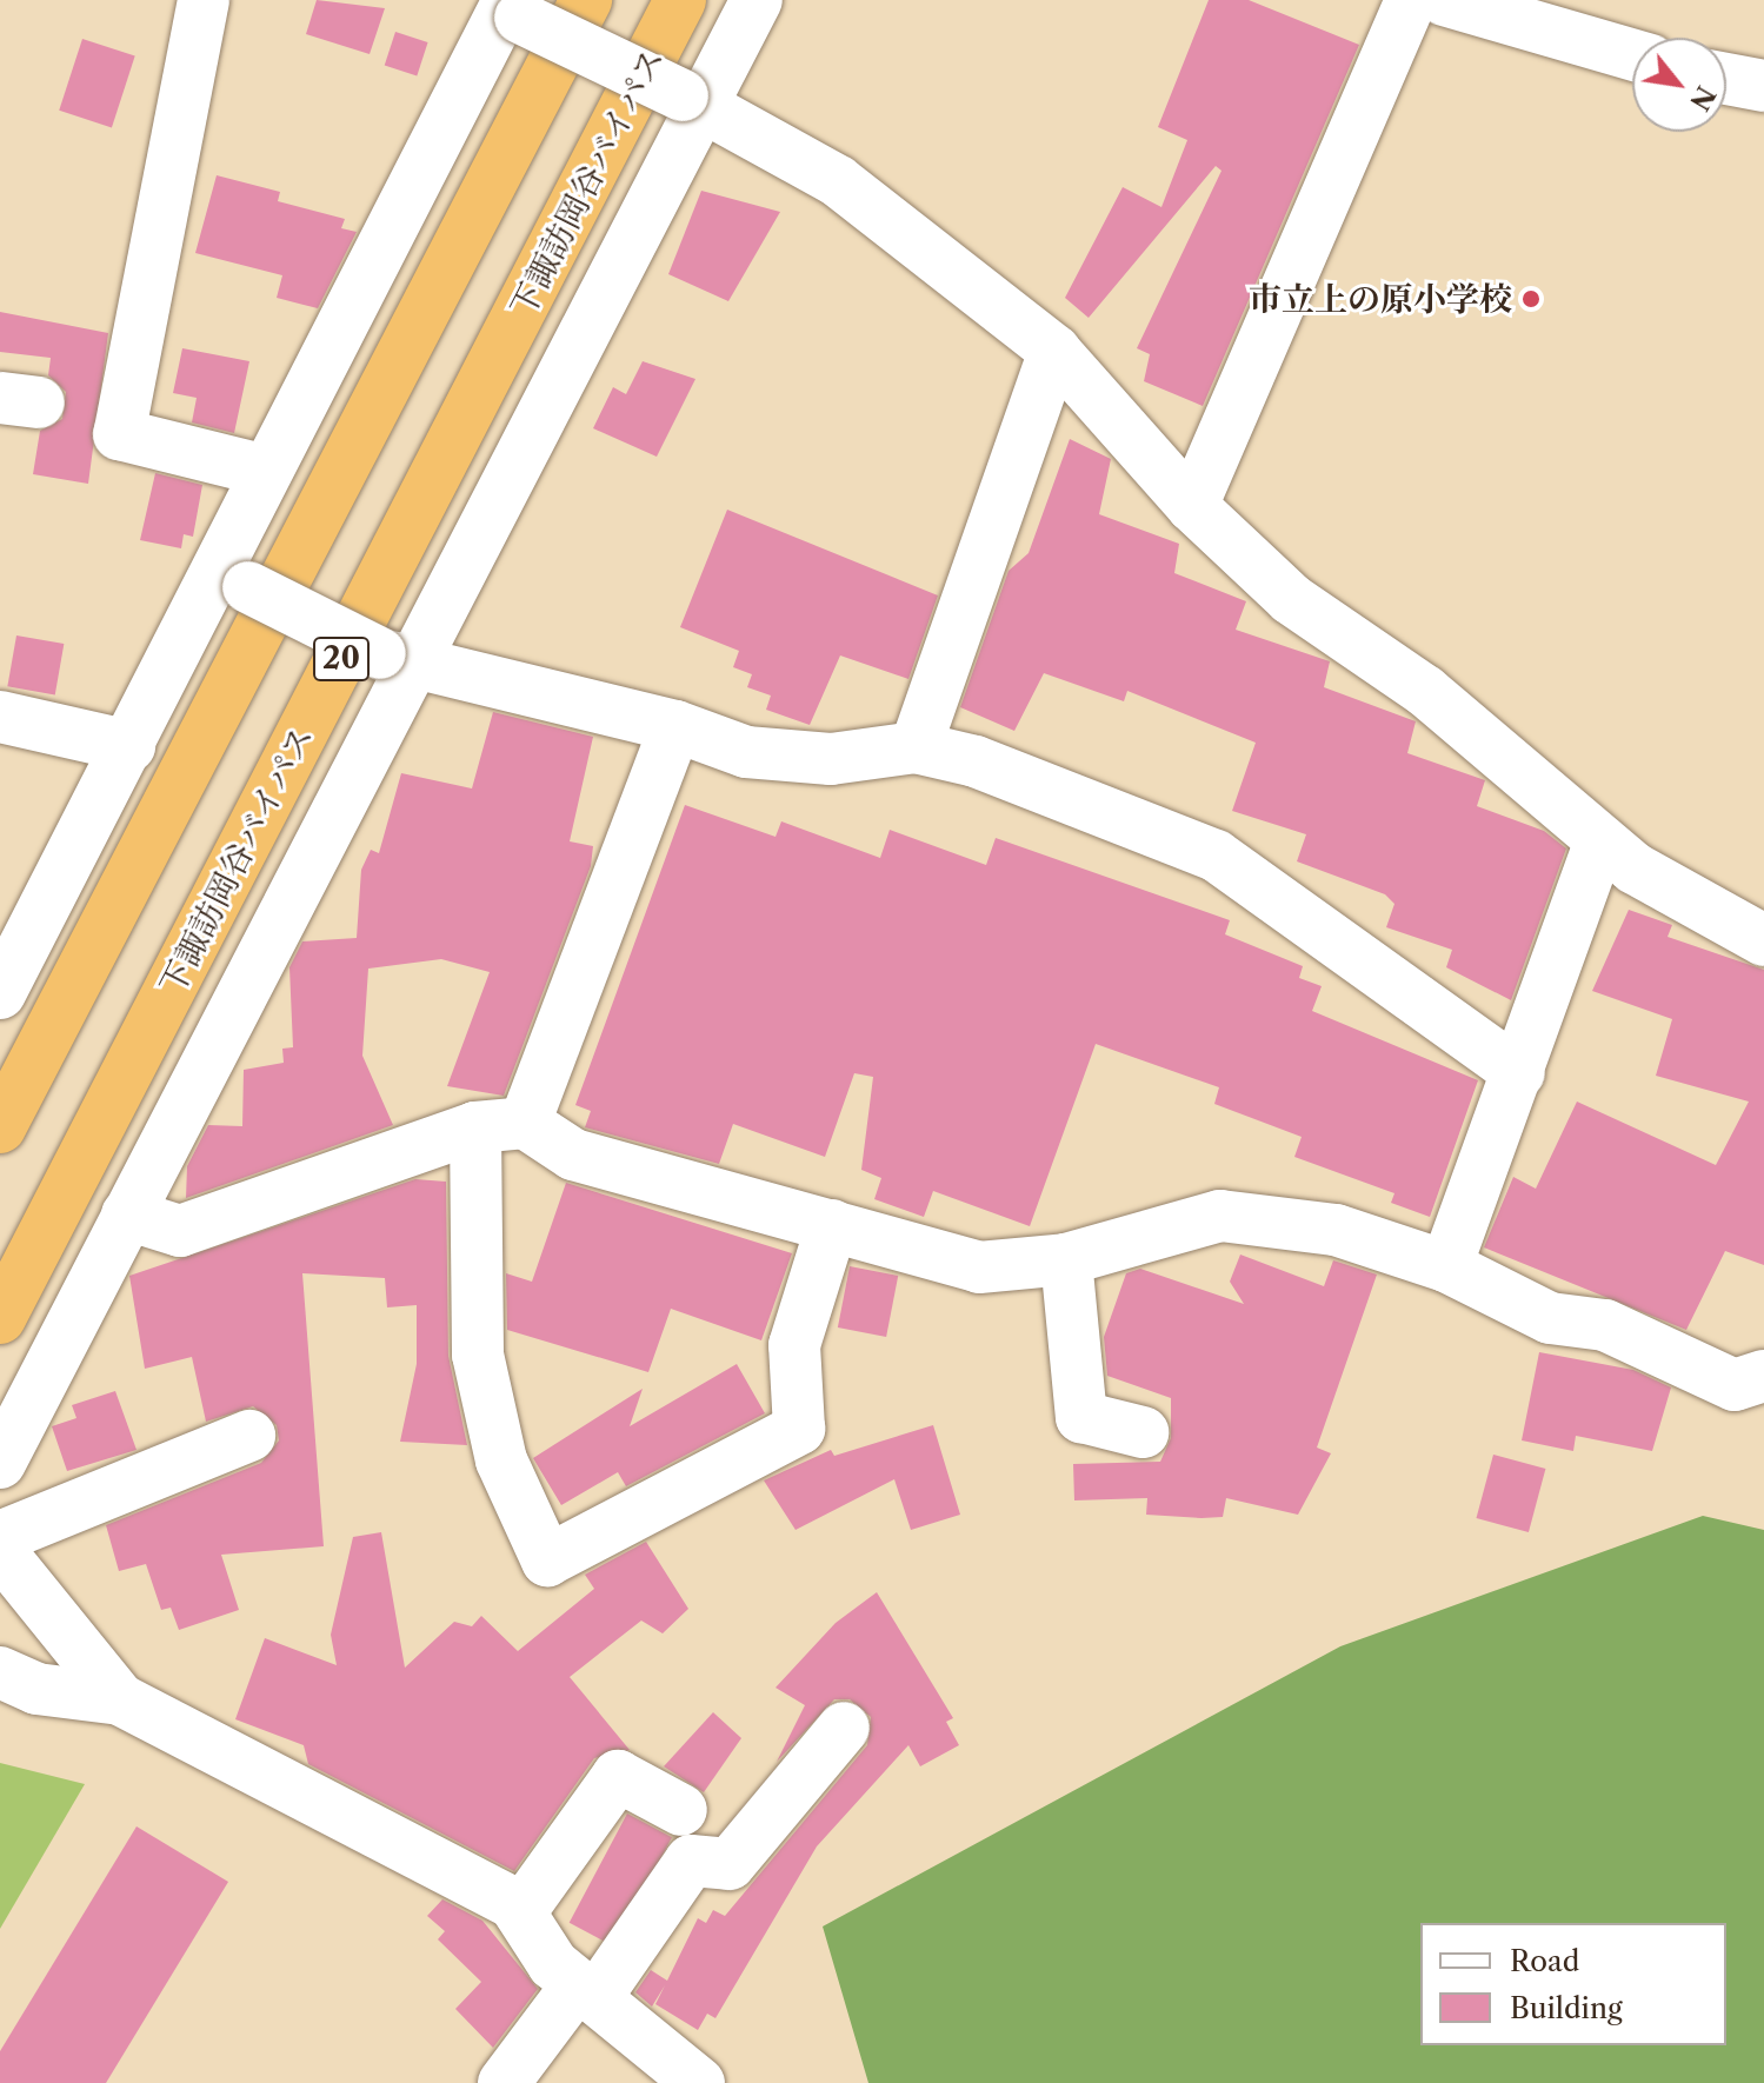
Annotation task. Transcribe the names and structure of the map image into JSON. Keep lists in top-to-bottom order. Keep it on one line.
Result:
{"streets":{"highway":["下諏訪岡谷バイパス","20"]},"places":["市立上の原小学校"],"legend":["Road","Building"],"north":"bottom right"}
